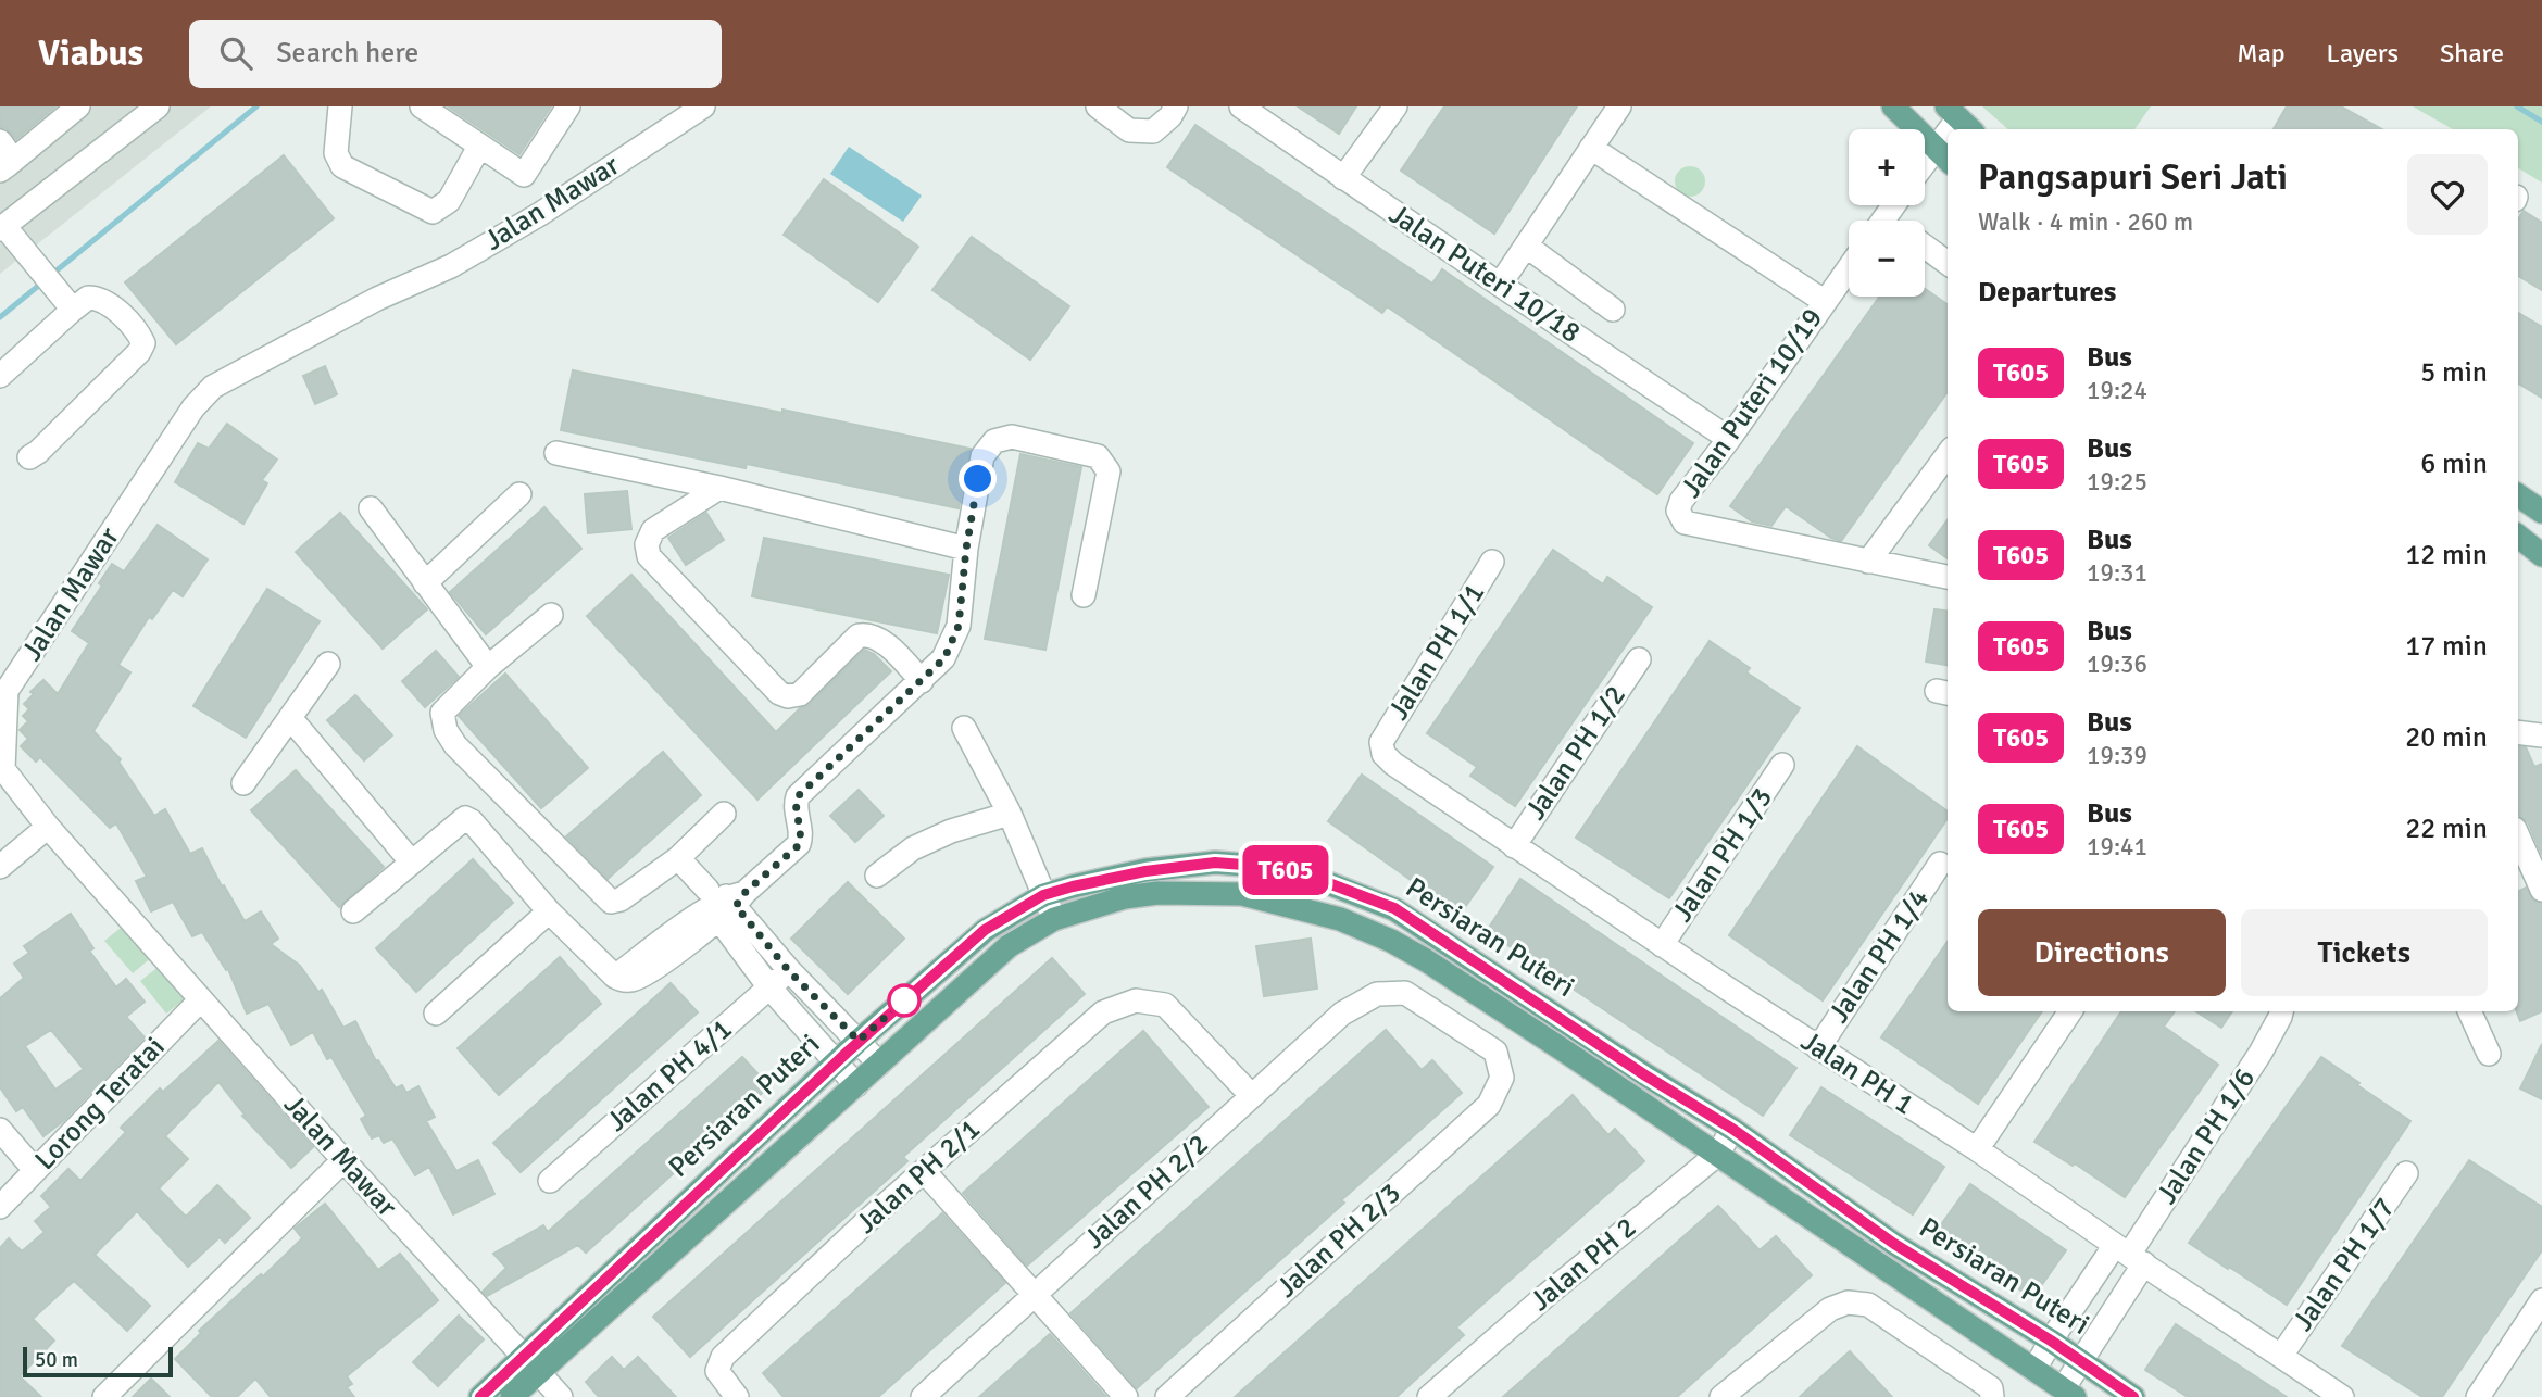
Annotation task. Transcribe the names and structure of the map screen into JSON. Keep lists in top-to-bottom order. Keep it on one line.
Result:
{"streets":{"main road":["Persiaran Puteri"],"street":["Jalan Mawar","Jalan Puteri 10/18","Jalan Puteri 10/19","Jalan PH 1/1","Jalan PH 1/2","Jalan PH 1/3","Jalan PH 1/4","Jalan PH 1","Jalan PH 4/1","Lorong Teratai","Jalan PH 1/6","Jalan PH 2/1","Jalan PH 2/2","Jalan PH 2/3","Jalan PH 2","Jalan PH 1/7"]},"crossings":[["Jalan Mawar","Persiaran Puteri"],["Jalan Mawar","Lorong Teratai"],["Jalan Puteri 10/18","Jalan Puteri 10/19"],["Jalan PH 1/1","Jalan PH 1"],["Jalan PH 1/2","Jalan PH 1"],["Jalan PH 1/3","Jalan PH 1"],["Persiaran Puteri","Jalan PH 2"],["Jalan PH 1/4","Jalan PH 1"],["Jalan PH 1","Jalan PH 1/6"],["Jalan PH 1","Jalan PH 1/7"],["Jalan PH 2/1","Jalan PH 2/2"],["Jalan PH 2/2","Jalan PH 2/3"]],"lines":["bus line T605"],"scale_bar":"50 m","page":{"header":"Viabus","search":"Search here","nav":["Map","Layers","Share"],"on_map":"T605","map_buttons":["+","−"],"heading":[["Pangsapuri Seri Jati","Walk · 4 min · 260 m"],"Departures"],"list":[{"mark":"T605","name":"Bus","note":"19:24","value":"5 min"},{"mark":"T605","name":"Bus","note":"19:25","value":"6 min"},{"mark":"T605","name":"Bus","note":"19:31","value":"12 min"},{"mark":"T605","name":"Bus","note":"19:36","value":"17 min"},{"mark":"T605","name":"Bus","note":"19:39","value":"20 min"},{"mark":"T605","name":"Bus","note":"19:41","value":"22 min"}],"buttons":["Directions","Tickets"],"scale":"50 m"}}
